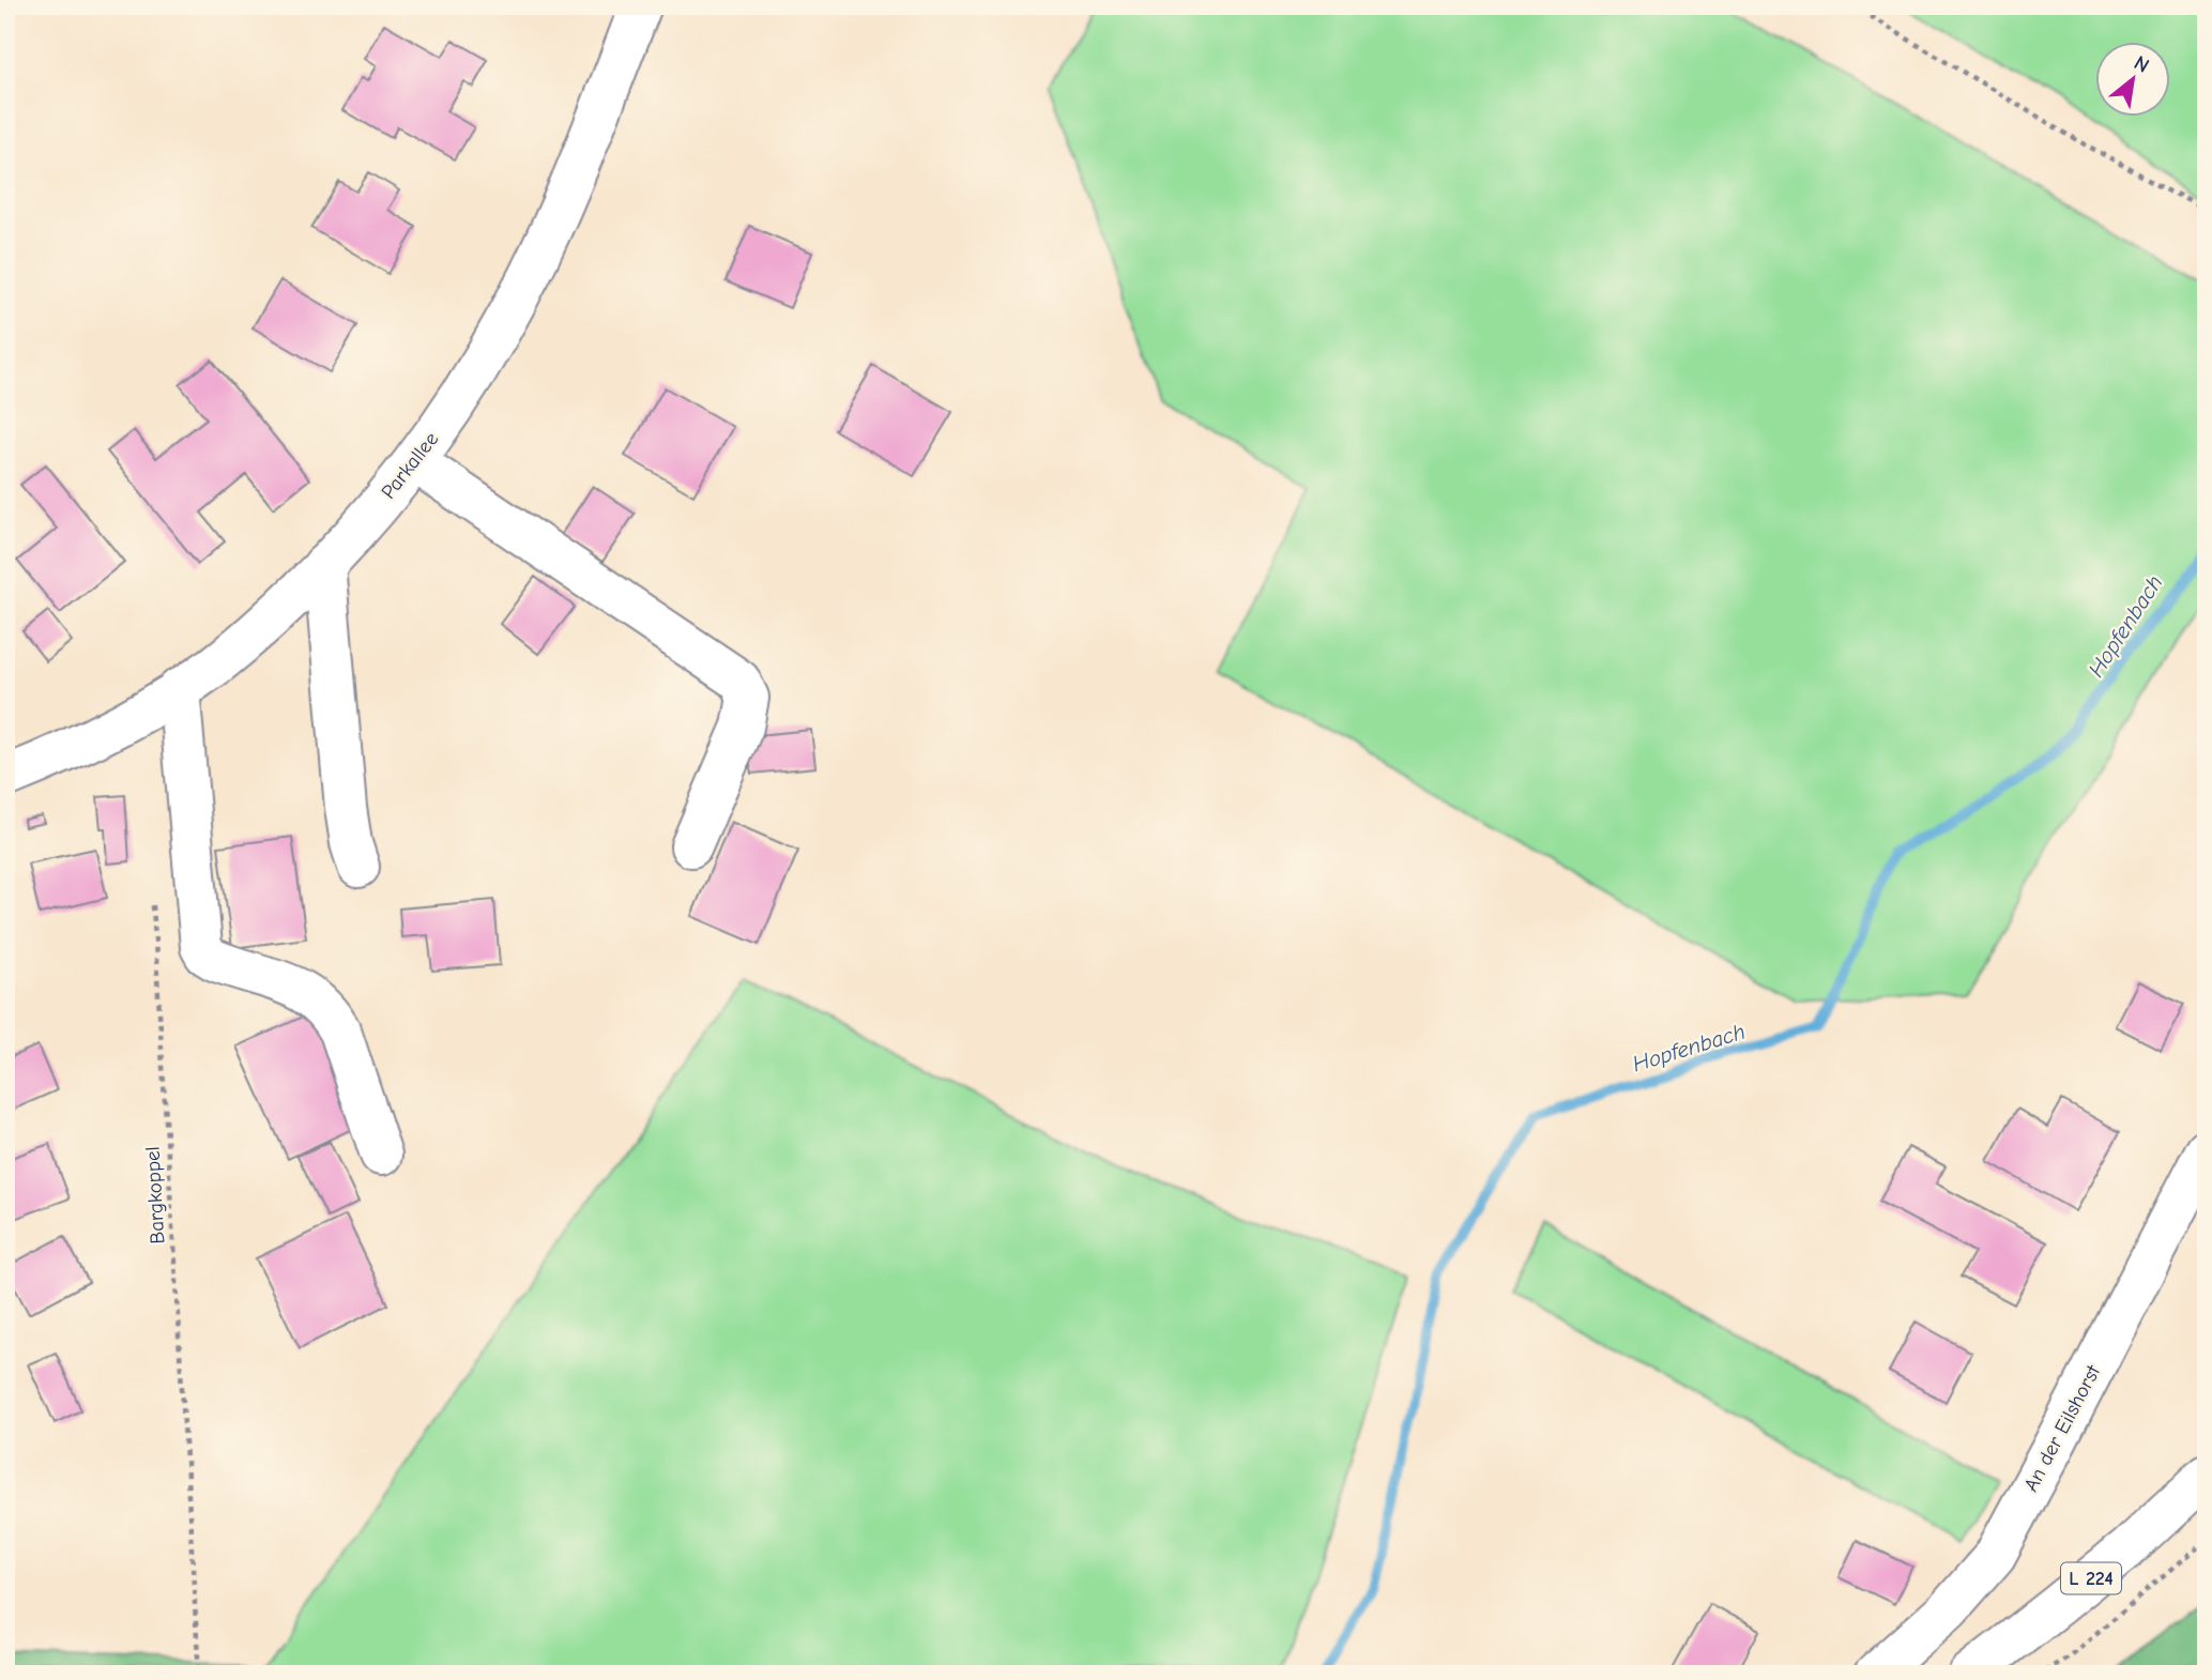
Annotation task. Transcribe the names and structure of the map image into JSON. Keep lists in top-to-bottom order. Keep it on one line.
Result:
{"streets":{"street":["Parkallee","An der Eilshorst","L 224"],"path":["Bargkoppel"]},"water":["Hopfenbach"],"north":"top right"}
